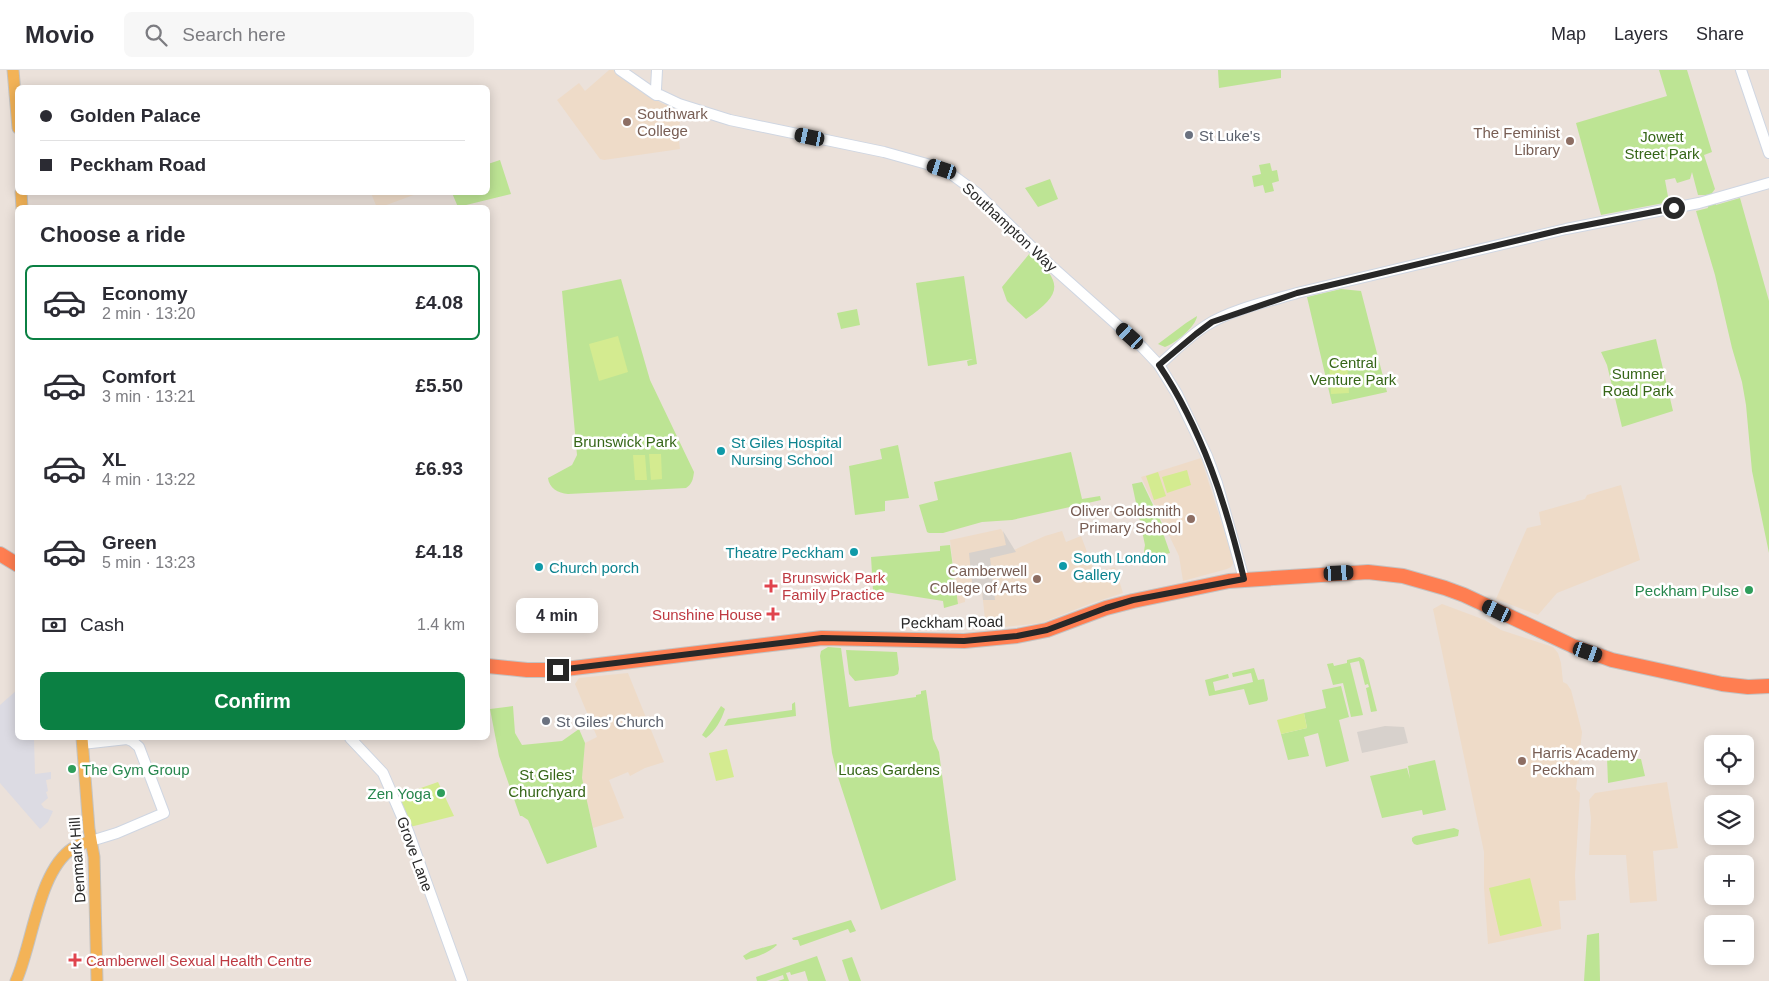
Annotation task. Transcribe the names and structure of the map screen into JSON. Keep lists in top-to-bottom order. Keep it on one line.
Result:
{"streets":{"highway":["Peckham Road"],"main road":["Denmark Hill"],"street":["Southampton Way","Grove Lane"]},"crossings":[["Southampton Way","Peckham Road"]],"parks":["Jowett Street Park","Central Venture Park","Sumner Road Park","Brunswick Park","Lucas Gardens","St Giles' Churchyard"],"places":{"other":["Southwark College","St Luke's","The Feminist Library","St Giles Hospital Nursing School","Oliver Goldsmith Primary School","Theatre Peckham","South London Gallery","Church porch","Camberwell College of Arts","Peckham Pulse","St Giles' Church","Harris Academy Peckham","The Gym Group","Zen Yoga"],"health":["Brunswick Park Family Practice","Sunshine House","Camberwell Sexual Health Centre"]},"page":{"header":"Movio","search":"Search here","nav":["Map","Layers","Share"],"banner":["Golden Palace","Peckham Road"],"heading":"Choose a ride","list":[{"name":"Economy","note":"2 min · 13:20","value":"£4.08"},{"name":"Comfort","note":"3 min · 13:21","value":"£5.50"},{"name":"XL","note":"4 min · 13:22","value":"£6.93"},{"name":"Green","note":"5 min · 13:23","value":"£4.18"}],"pay":["Cash","1.4 km"],"bubble":"4 min","buttons":"Confirm","map_buttons":["+","−"]}}
